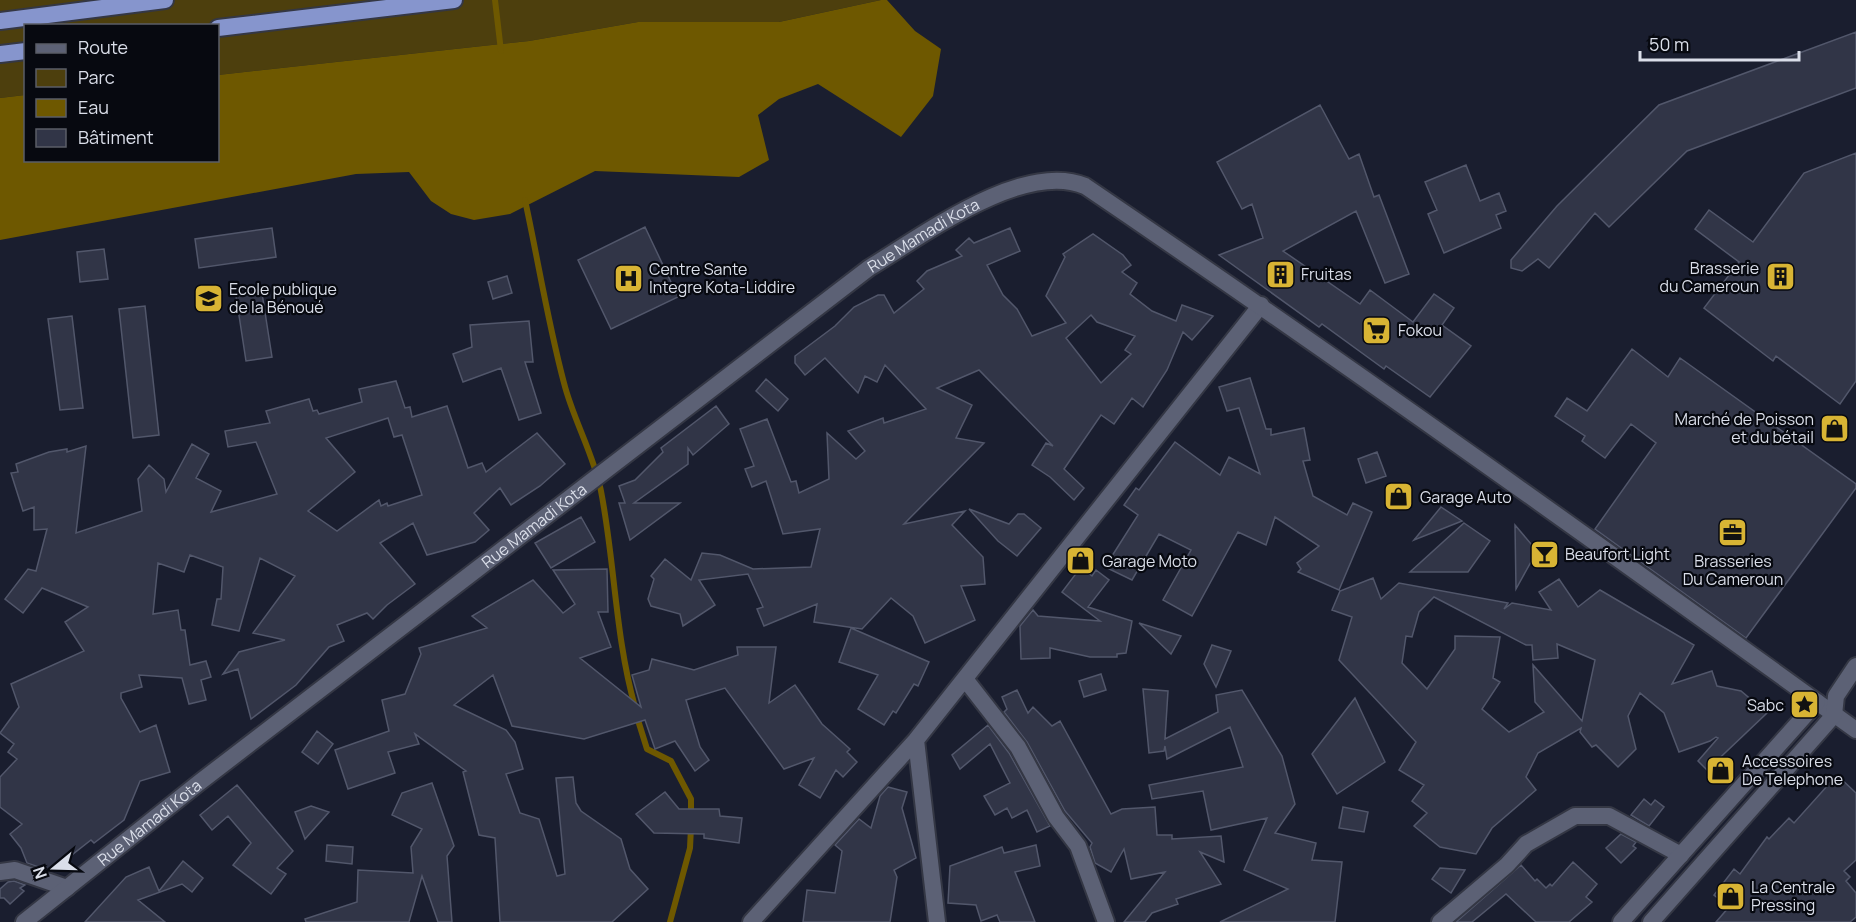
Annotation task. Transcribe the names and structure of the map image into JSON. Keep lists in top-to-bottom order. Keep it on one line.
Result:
{"streets":{"main road":["Rue Mamadi Kota"]},"places":{"building":["Fruitas","Brasserie du Cameroun"],"hospital":["Centre Sante Integre Kota-Liddire"],"school or university":["Ecole publique de la Bénoué"],"supermarket":["Fokou"],"shop":["Marché de Poisson et du bétail","Garage Auto","Garage Moto","Accessoires De Telephone","La Centrale Pressing"],"office":["Brasseries Du Cameroun"],"bar":["Beaufort Light"],"place":["Sabc"]},"legend":["Route","Parc","Eau","Bâtiment"],"scale_bar":"50 m","north":"left"}
